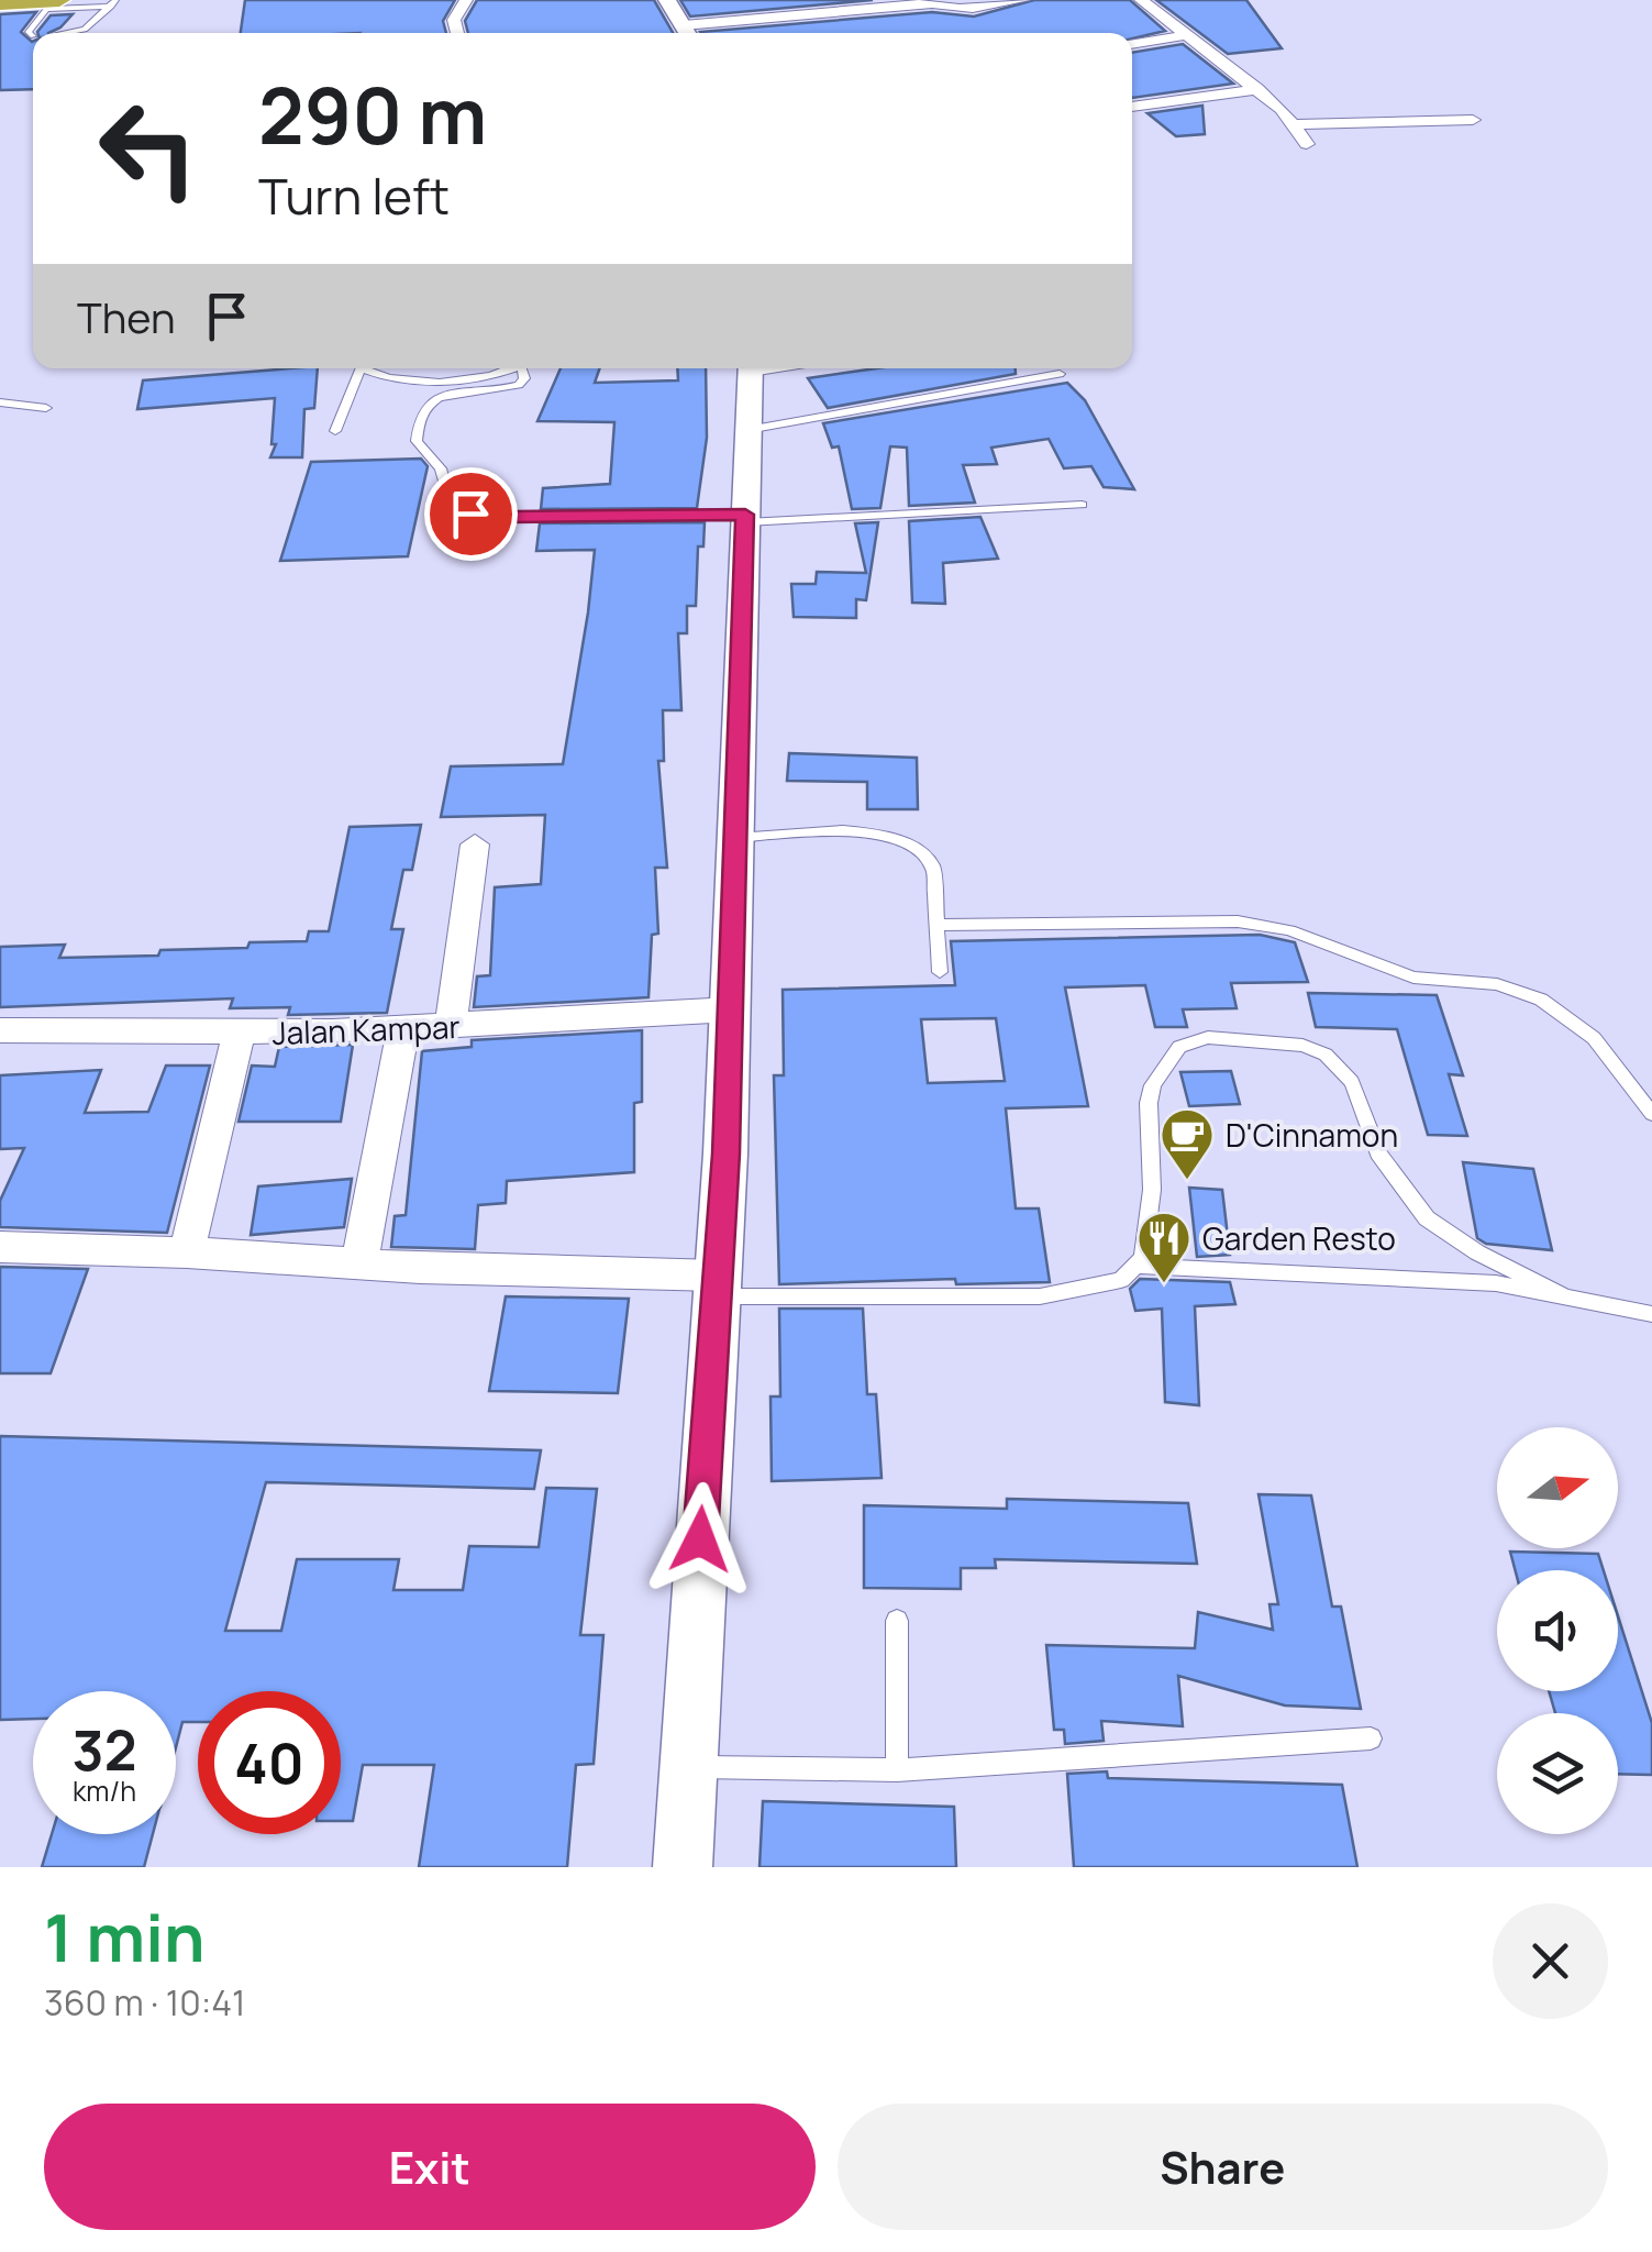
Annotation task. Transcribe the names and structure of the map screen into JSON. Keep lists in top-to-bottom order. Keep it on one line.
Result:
{"streets":{"street":["Jalan Kampar"]},"places":{"cafe":["D'Cinnamon"],"restaurant":["Garden Resto"]},"north":"right","page":{"turn":["290 m","Turn left"],"then":"Then","speed":"32 km/h","limit":"40","heading":["1 min","360 m · 10:41"],"buttons":["Exit","Share"]}}
